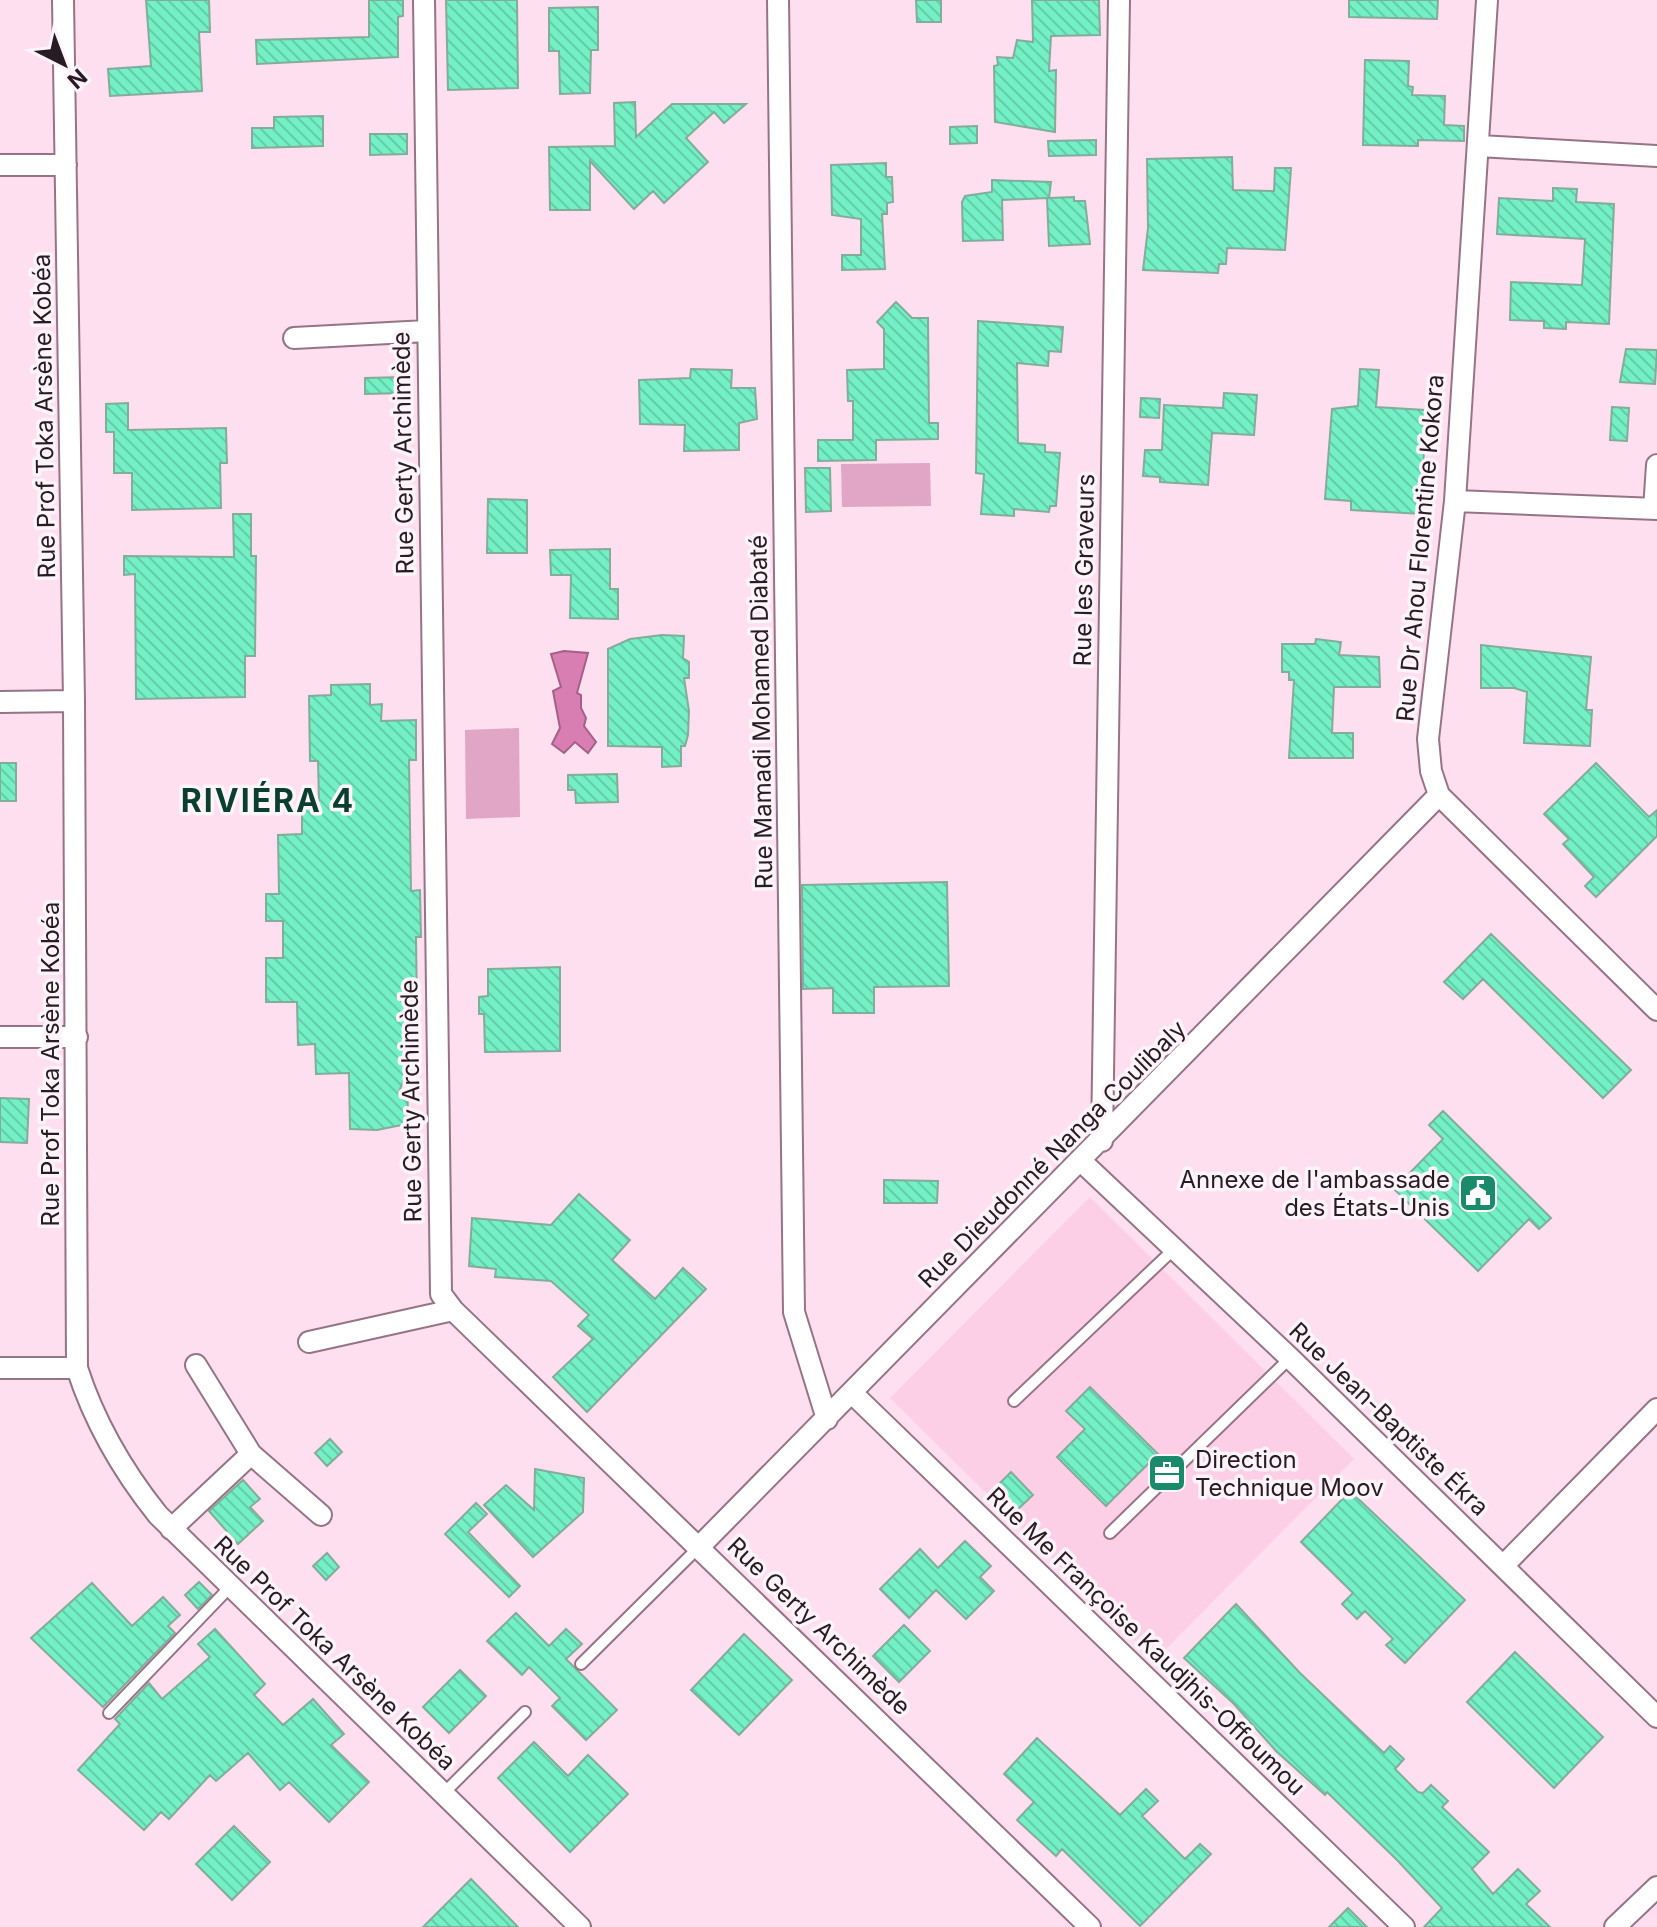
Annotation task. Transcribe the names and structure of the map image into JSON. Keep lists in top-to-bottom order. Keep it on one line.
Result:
{"streets":{"street":["Rue Prof Toka Arsène Kobéa","Rue Gerty Archimède","Rue Dr Ahou Florentine Kokora","Rue les Graveurs","Rue Mamadi Mohamed Diabaté","Rue Dieudonné Nanga Coulibaly","Rue Jean-Baptiste Ékra","Rue Me Françoise Kaudjhis-Offoumou"]},"crossings":[["Rue Gerty Archimède","Rue Dieudonné Nanga Coulibaly"],["Rue Dr Ahou Florentine Kokora","Rue Dieudonné Nanga Coulibaly"],["Rue les Graveurs","Rue Dieudonné Nanga Coulibaly"],["Rue Mamadi Mohamed Diabaté","Rue Dieudonné Nanga Coulibaly"],["Rue Dieudonné Nanga Coulibaly","Rue Jean-Baptiste Ékra"],["Rue Dieudonné Nanga Coulibaly","Rue Me Françoise Kaudjhis-Offoumou"]],"districts":["RIVIÉRA 4"],"places":{"public building":["Annexe de l'ambassade des États-Unis"],"office":["Direction Technique Moov"]},"north":"bottom right"}
